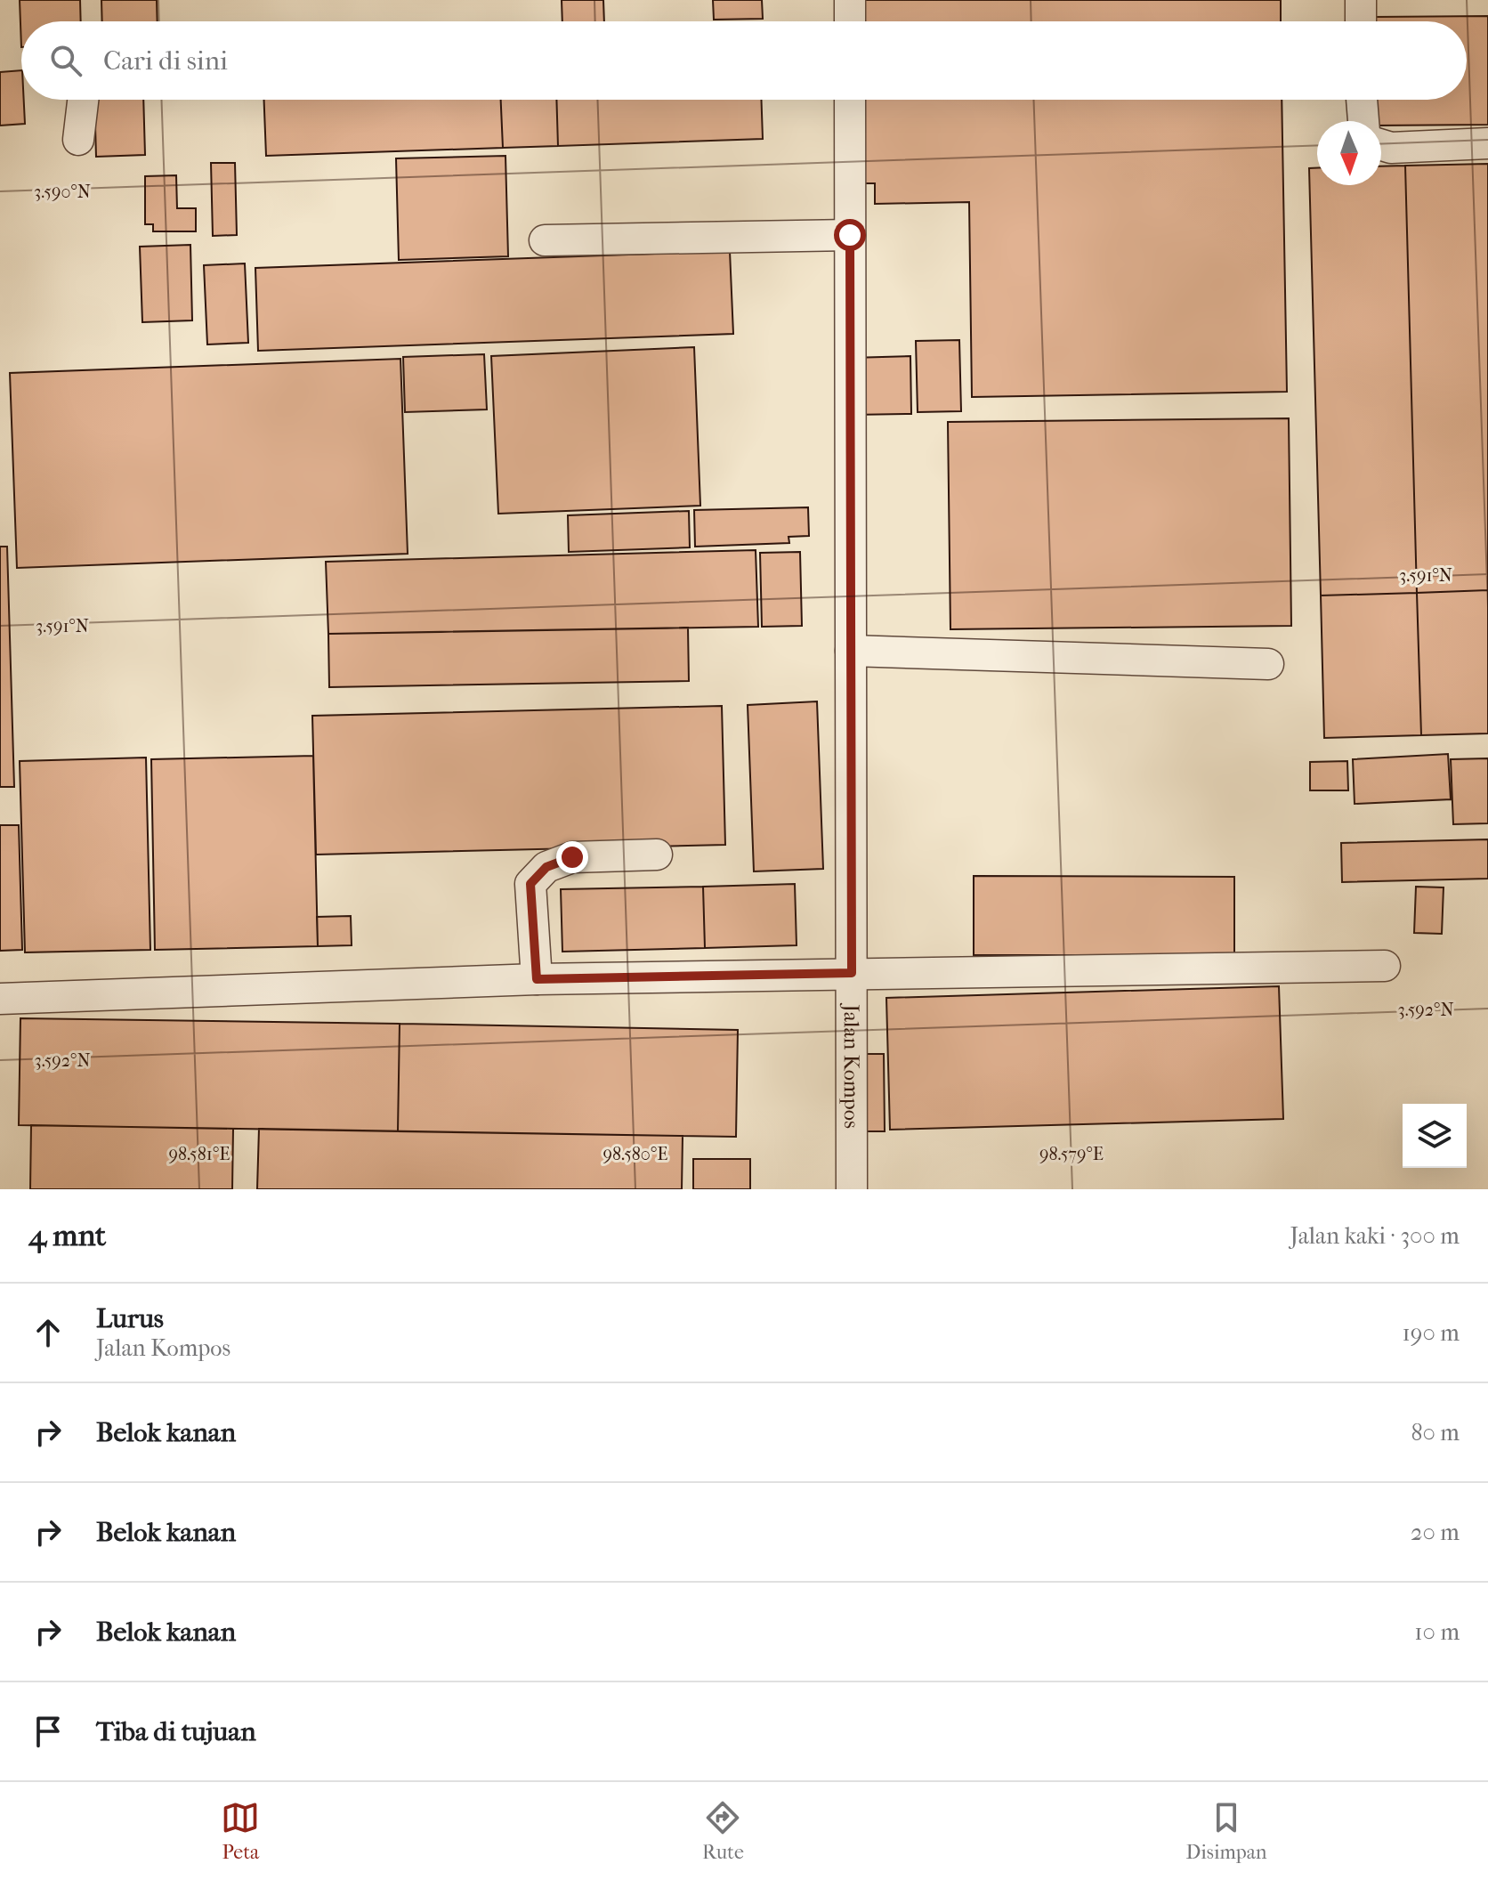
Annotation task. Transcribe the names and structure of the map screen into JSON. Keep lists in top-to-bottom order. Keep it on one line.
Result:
{"streets":{"street":["Jalan Kompos"]},"north":"bottom","page":{"search":"Cari di sini","heading":["4 mnt","Jalan kaki · 300 m"],"list":[["Lurus","Jalan Kompos","190 m"],["Belok kanan","80 m"],["Belok kanan","20 m"],["Belok kanan","10 m"],"Tiba di tujuan"],"nav":["Peta","Rute","Disimpan"]},"coordinates":["3.590°N","3.591°N","3.592°N","98.581°E","98.580°E","98.579°E"]}
